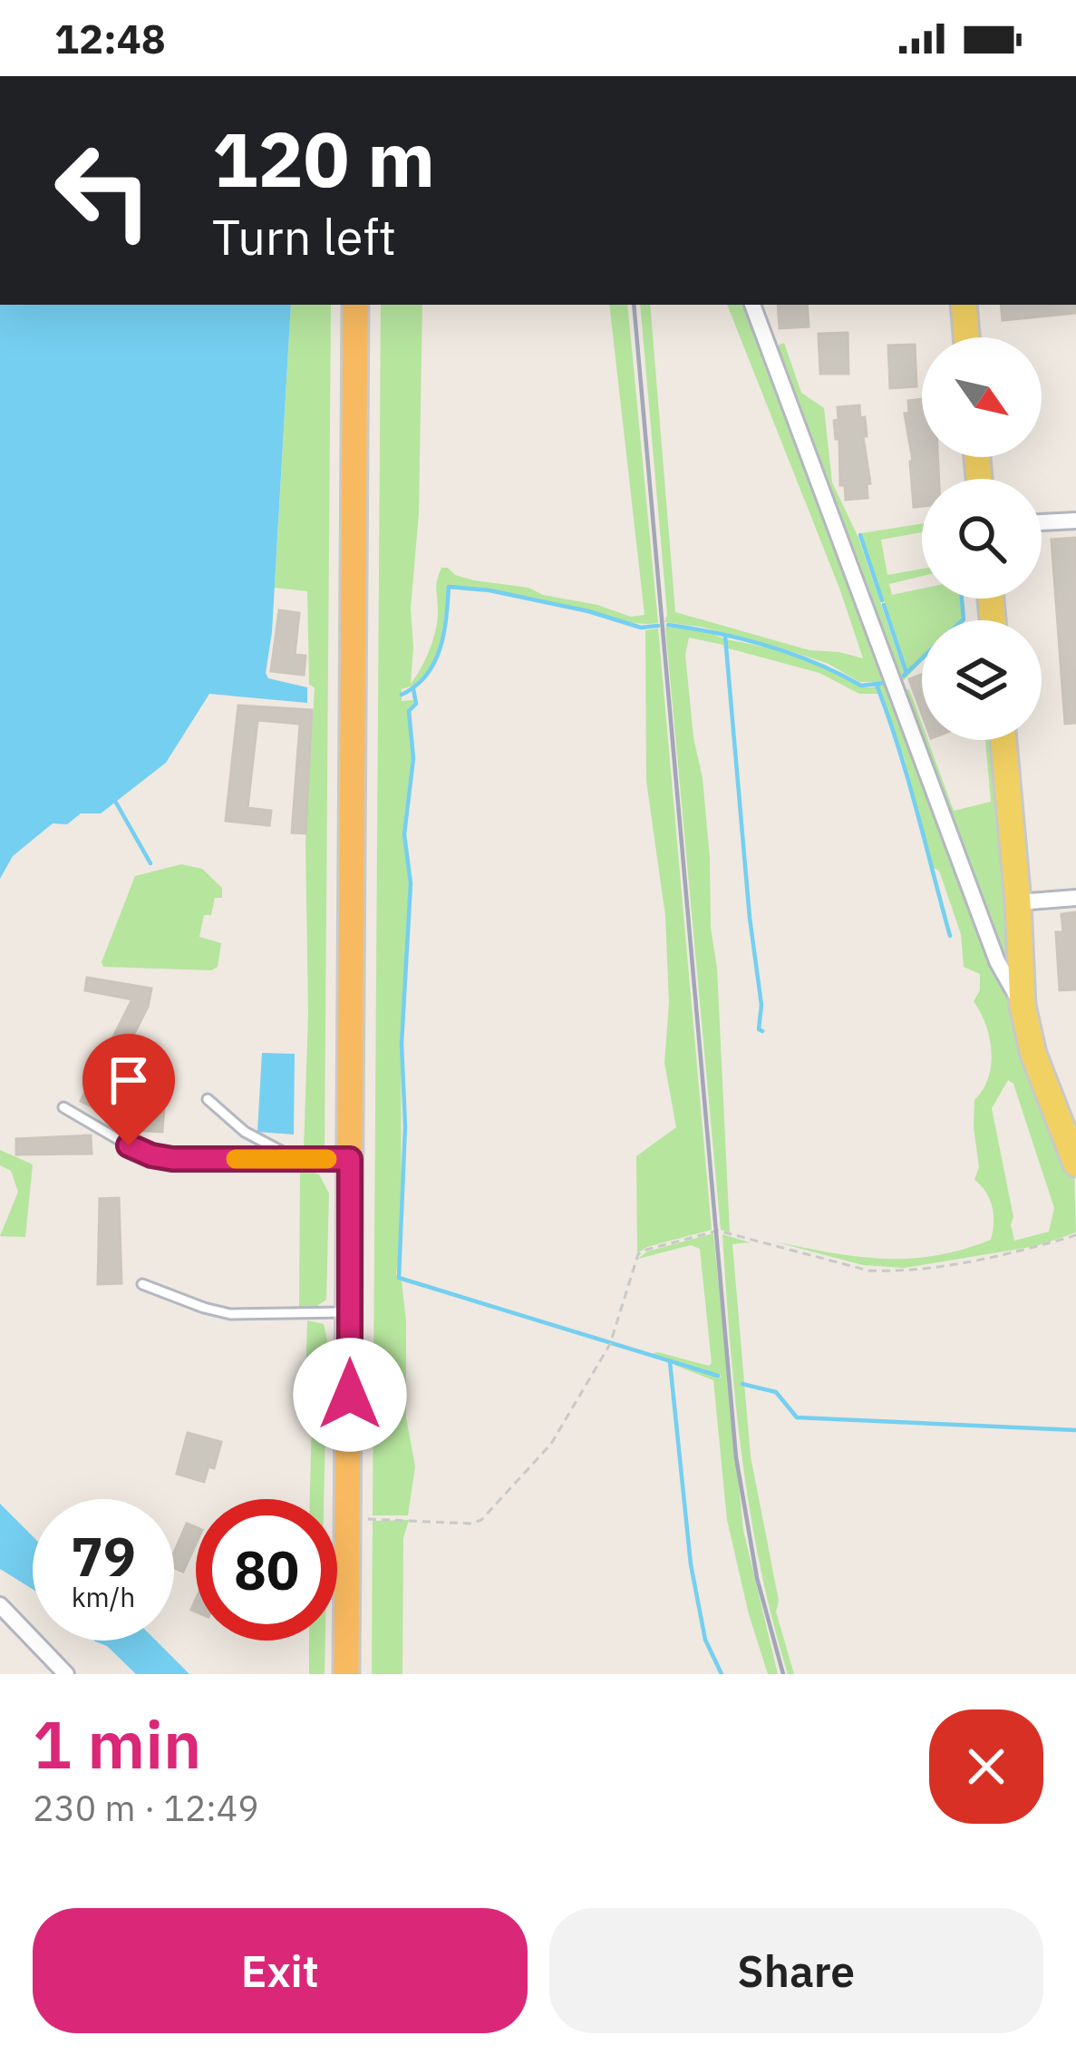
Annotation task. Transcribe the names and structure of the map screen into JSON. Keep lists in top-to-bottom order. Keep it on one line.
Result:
{"north":"bottom right","page":{"status":"12:48","turn":["120 m","Turn left"],"speed":"79 km/h","limit":"80","heading":["1 min","230 m · 12:49"],"buttons":["Exit","Share"]}}
